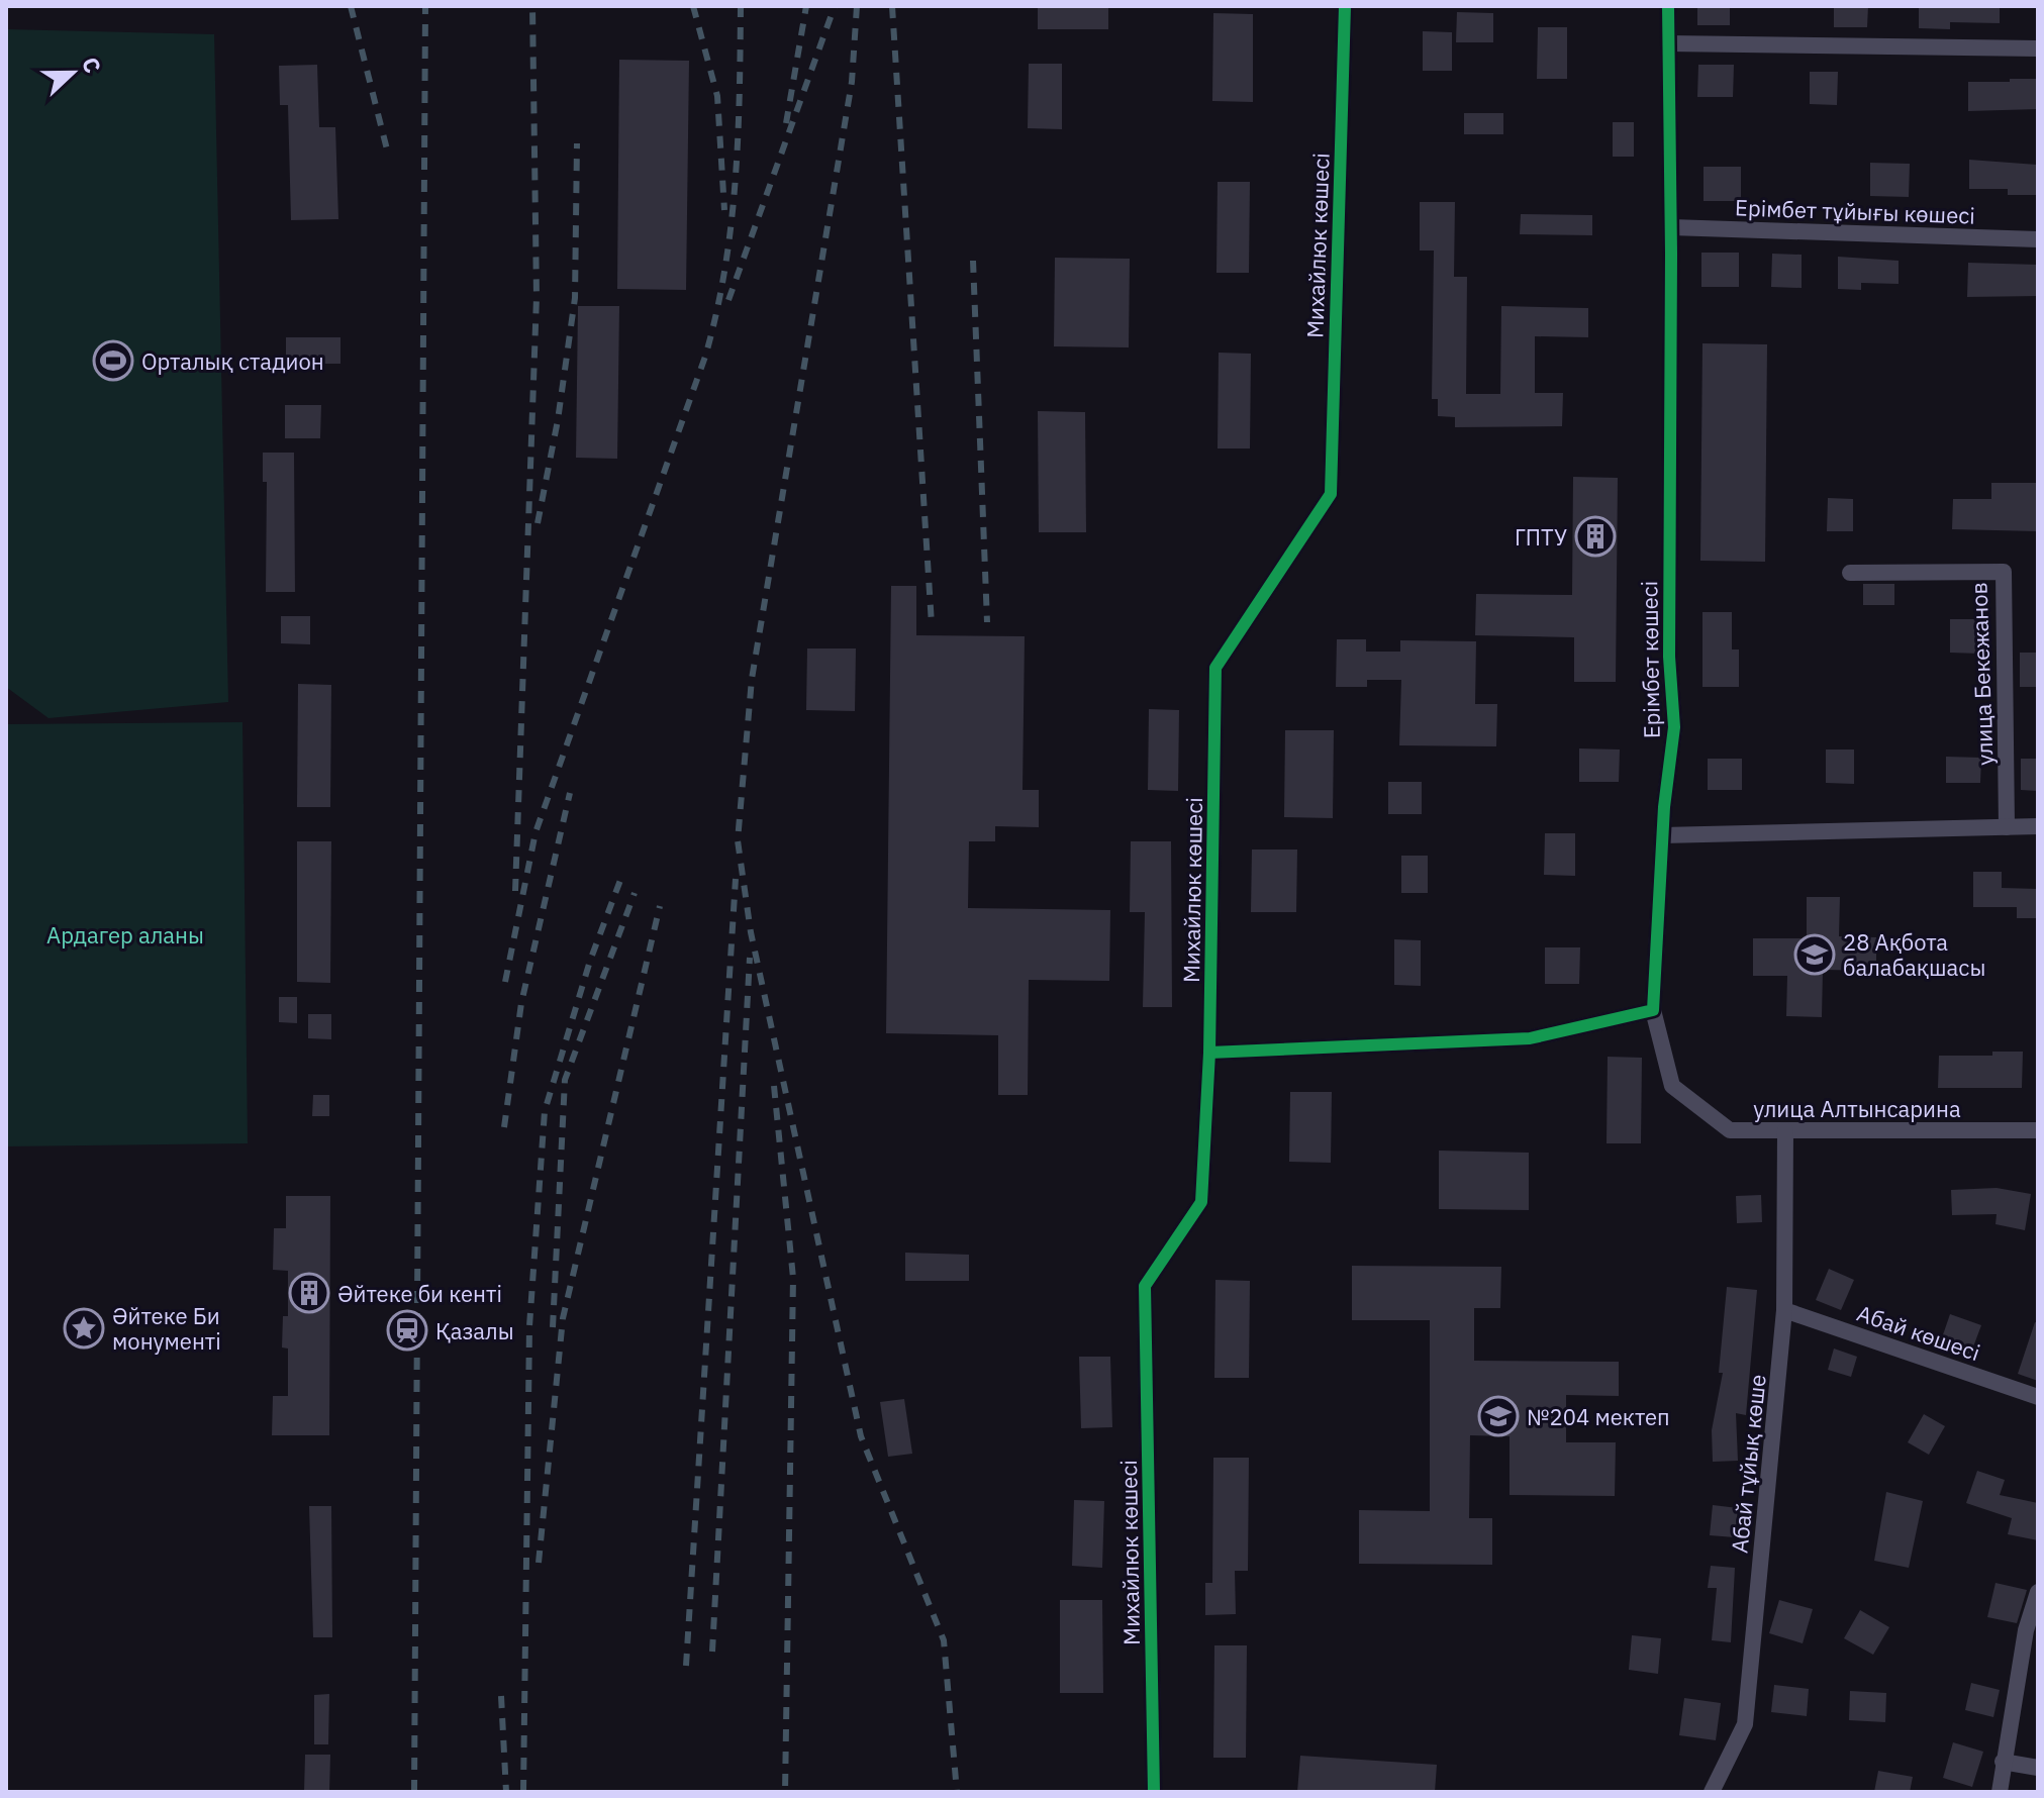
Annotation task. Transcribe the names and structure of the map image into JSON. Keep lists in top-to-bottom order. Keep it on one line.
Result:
{"streets":{"street":["Ерімбет тұйығы көшесі","Михайлюк көшесі","Ерімбет көшесі","улица Бекежанов","улица Алтынсарина","Абай көшесі","Абай тұйық көше"]},"crossings":[["Ерімбет тұйығы көшесі","Ерімбет көшесі"],["Ерімбет көшесі","улица Алтынсарина"],["улица Алтынсарина","Абай тұйық көше"],["Абай көшесі","Абай тұйық көше"]],"parks":["Ардагер аланы"],"places":{"sports":["Орталық стадион"],"building":["ГПТУ","Әйтеке би кенті"],"school or university":["28 Ақбота балабақшасы","№204 мектеп"],"place":["Əйтеке Би монументі"],"station":["Қазалы"]},"north":"right"}
